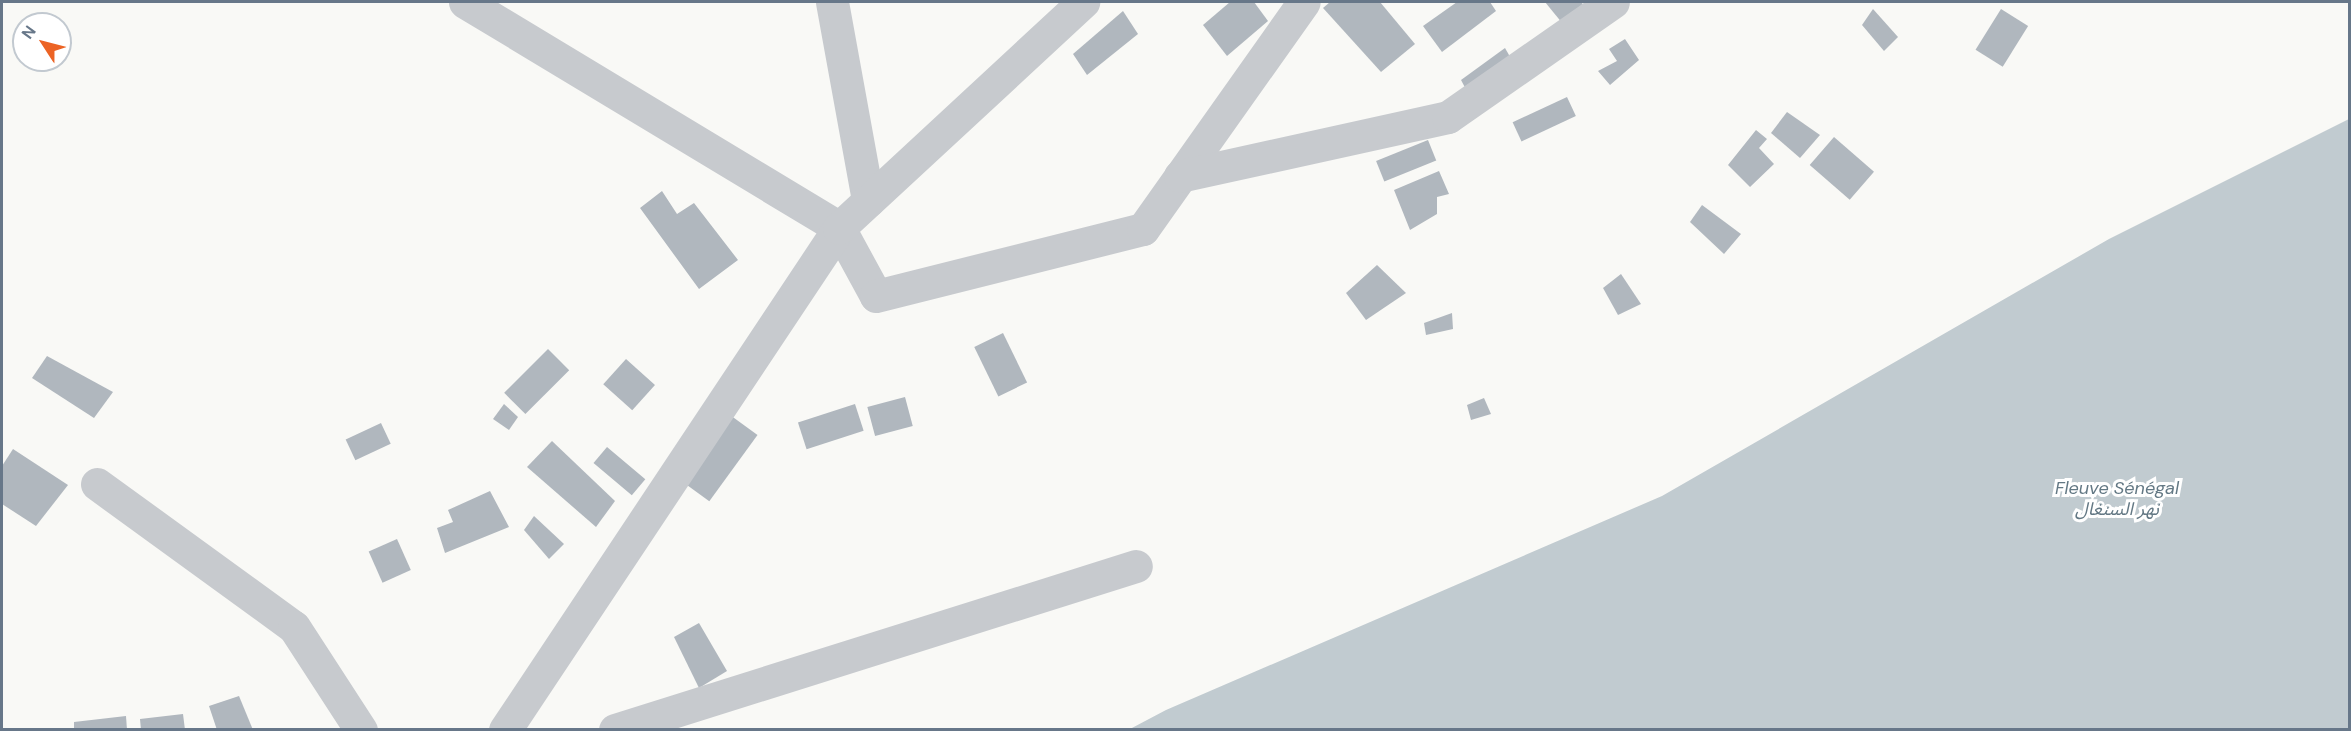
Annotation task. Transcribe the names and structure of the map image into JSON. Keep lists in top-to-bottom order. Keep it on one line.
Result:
{"water":["Fleuve Sénégal نهر السنغال"],"north":"top left"}
